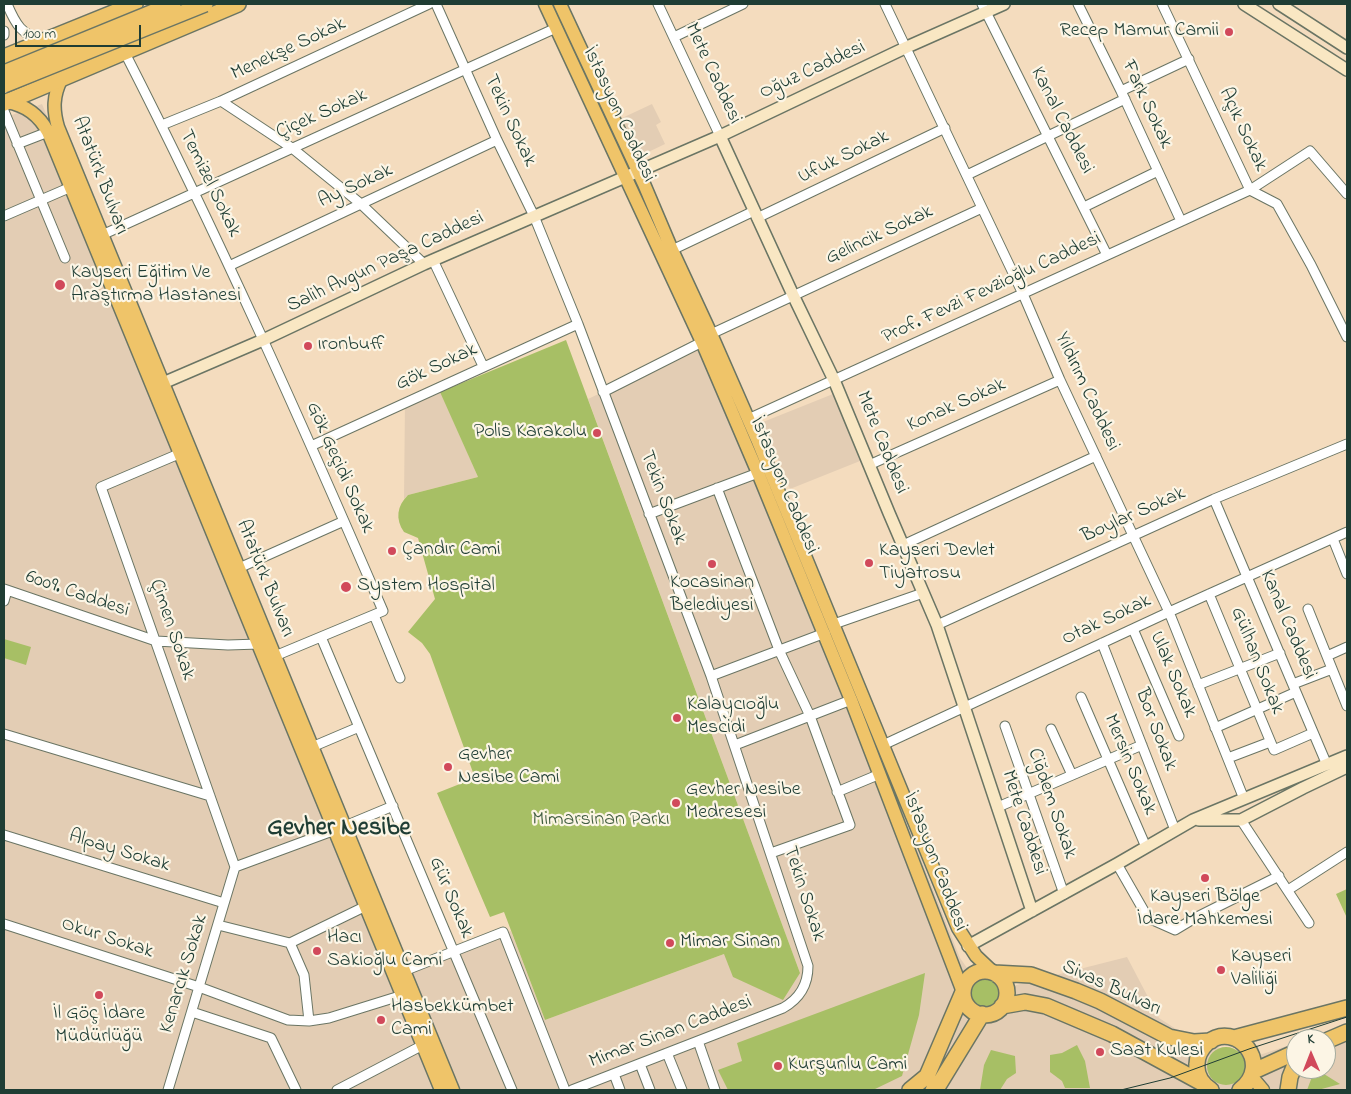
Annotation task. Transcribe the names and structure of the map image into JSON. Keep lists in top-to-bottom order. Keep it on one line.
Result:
{"streets":{"highway":["Sivas Bulvarı"],"main road":["İstasyon Caddesi","Atatürk Bulvarı"],"street":["Menekşe Sokak","Oğuz Caddesi","Mete Caddesi","Fark Sokak","Çiçek Sokak","Tekin Sokak","Kanal Caddesi","Açık Sokak","Ufuk Sokak","Temizel Sokak","Ay Sokak","Gelincik Sokak","Salih Avgun Paşa Caddesi","Prof. Fevzi Fevzioğlu Caddesi","Gök Sokak","Yıldırım Caddesi","Konak Sokak","Gök Geçidi Sokak","Boylar Sokak","6009. Caddesi","Otak Sokak","Çimen Sokak","Gülhan Sokak","Ulak Sokak","Bor Sokak","Mersin Sokak","Ciğdem Sokak","Alpay Sokak","Gür Sokak","Okur Sokak","Kenarcık Sokak","Mimar Sinan Caddesi"]},"crossings":[["Menekşe Sokak","Temizel Sokak"],["Oğuz Caddesi","Mete Caddesi"],["Oğuz Caddesi","İstasyon Caddesi"],["Oğuz Caddesi","Kanal Caddesi"],["Oğuz Caddesi","Salih Avgun Paşa Caddesi"],["Oğuz Caddesi","Yıldırım Caddesi"],["Mete Caddesi","Ufuk Sokak"],["Mete Caddesi","Gelincik Sokak"],["Mete Caddesi","Prof. Fevzi Fevzioğlu Caddesi"],["Mete Caddesi","Konak Sokak"],["Mete Caddesi","Boylar Sokak"],["Mete Caddesi","Otak Sokak"],["Fark Sokak","Prof. Fevzi Fevzioğlu Caddesi"],["Çiçek Sokak","İstasyon Caddesi"],["Çiçek Sokak","Tekin Sokak"],["Çiçek Sokak","Atatürk Bulvarı"],["Çiçek Sokak","Temizel Sokak"],["İstasyon Caddesi","Ufuk Sokak"],["İstasyon Caddesi","Gelincik Sokak"],["İstasyon Caddesi","Salih Avgun Paşa Caddesi"],["İstasyon Caddesi","Prof. Fevzi Fevzioğlu Caddesi"],["İstasyon Caddesi","Otak Sokak"],["İstasyon Caddesi","Sivas Bulvarı"],["Tekin Sokak","Ay Sokak"],["Tekin Sokak","Gelincik Sokak"],["Tekin Sokak","Salih Avgun Paşa Caddesi"],["Tekin Sokak","Gök Sokak"],["Tekin Sokak","Mimar Sinan Caddesi"],["Kanal Caddesi","Prof. Fevzi Fevzioğlu Caddesi"],["Kanal Caddesi","Boylar Sokak"],["Kanal Caddesi","Otak Sokak"],["Açık Sokak","Prof. Fevzi Fevzioğlu Caddesi"],["Ufuk Sokak","Yıldırım Caddesi"],["Atatürk Bulvarı","Salih Avgun Paşa Caddesi"],["Atatürk Bulvarı","6009. Caddesi"],["Atatürk Bulvarı","Çimen Sokak"],["Atatürk Bulvarı","Okur Sokak"],["Temizel Sokak","Ay Sokak"],["Temizel Sokak","Salih Avgun Paşa Caddesi"],["Temizel Sokak","Gök Geçidi Sokak"],["Gelincik Sokak","Yıldırım Caddesi"],["Salih Avgun Paşa Caddesi","Gök Geçidi Sokak"],["Prof. Fevzi Fevzioğlu Caddesi","Yıldırım Caddesi"],["Gök Sokak","Gök Geçidi Sokak"],["Yıldırım Caddesi","Konak Sokak"],["Yıldırım Caddesi","Boylar Sokak"],["Yıldırım Caddesi","Otak Sokak"],["6009. Caddesi","Çimen Sokak"],["Otak Sokak","Gülhan Sokak"],["Otak Sokak","Ulak Sokak"],["Otak Sokak","Bor Sokak"],["Çimen Sokak","Kenarcık Sokak"],["Alpay Sokak","Kenarcık Sokak"],["Okur Sokak","Kenarcık Sokak"]],"districts":["Gevher Nesibe"],"parks":["Mimarsinan Parkı"],"places":["Recep Mamur Camii","Kayseri Eğitim Ve Araştırma Hastanesi","ıronbuff","Polis Karakolu","Çandır Cami","Kayseri Devlet Tiyatrosu","Kocasinan Belediyesi","System Hospital","Kalaycıoğlu Mescidi","Gevher Nesibe Cami","Gevher Nesibe Medresesi","Kayseri Bölge İdare Mahkemesi","Mimar Sinan","Hacı Sakioğlu Cami","Kayseri Valiliği","İl Göç İdare Müdürlüğü","Hasbekkümbet Cami","Saat Kulesi","Kurşunlu Cami"],"scale_bar":"100 m","north":"top"}
